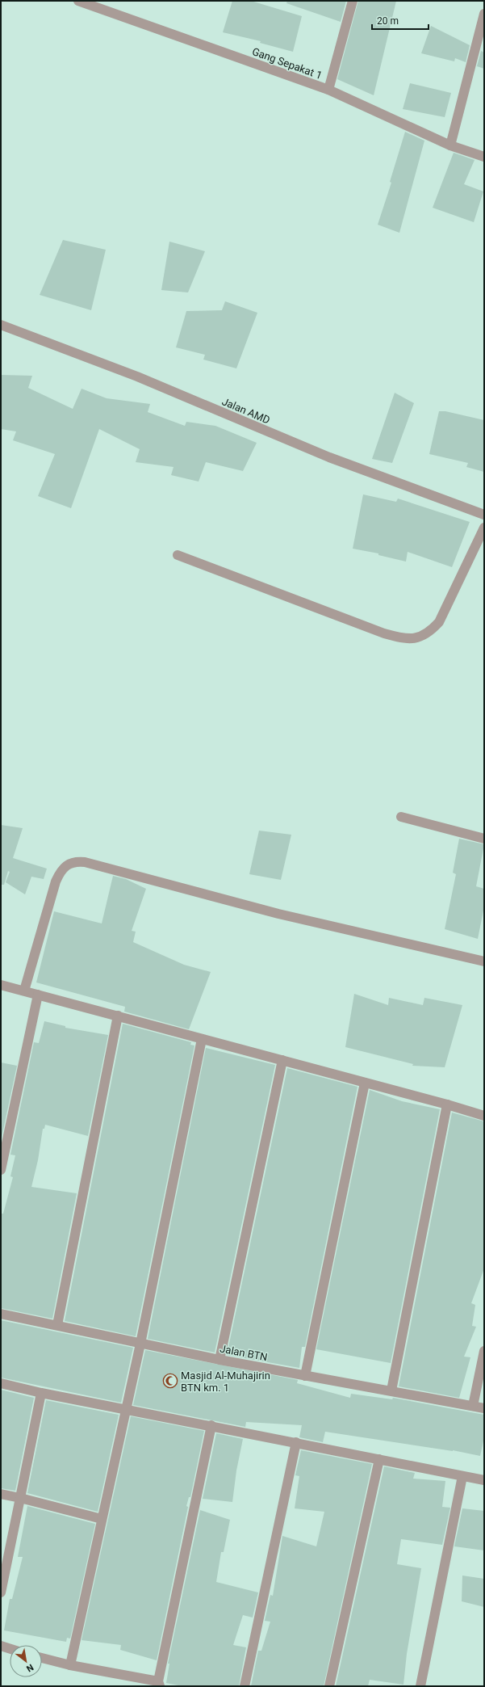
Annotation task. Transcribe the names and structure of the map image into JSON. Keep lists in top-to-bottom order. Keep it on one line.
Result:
{"streets":{"street":["Gang Sepakat 1","Jalan AMD","Jalan BTN"]},"places":{"mosque":["Masjid Al-Muhajirin BTN km. 1"]},"scale_bar":"20 m","north":"bottom right"}
